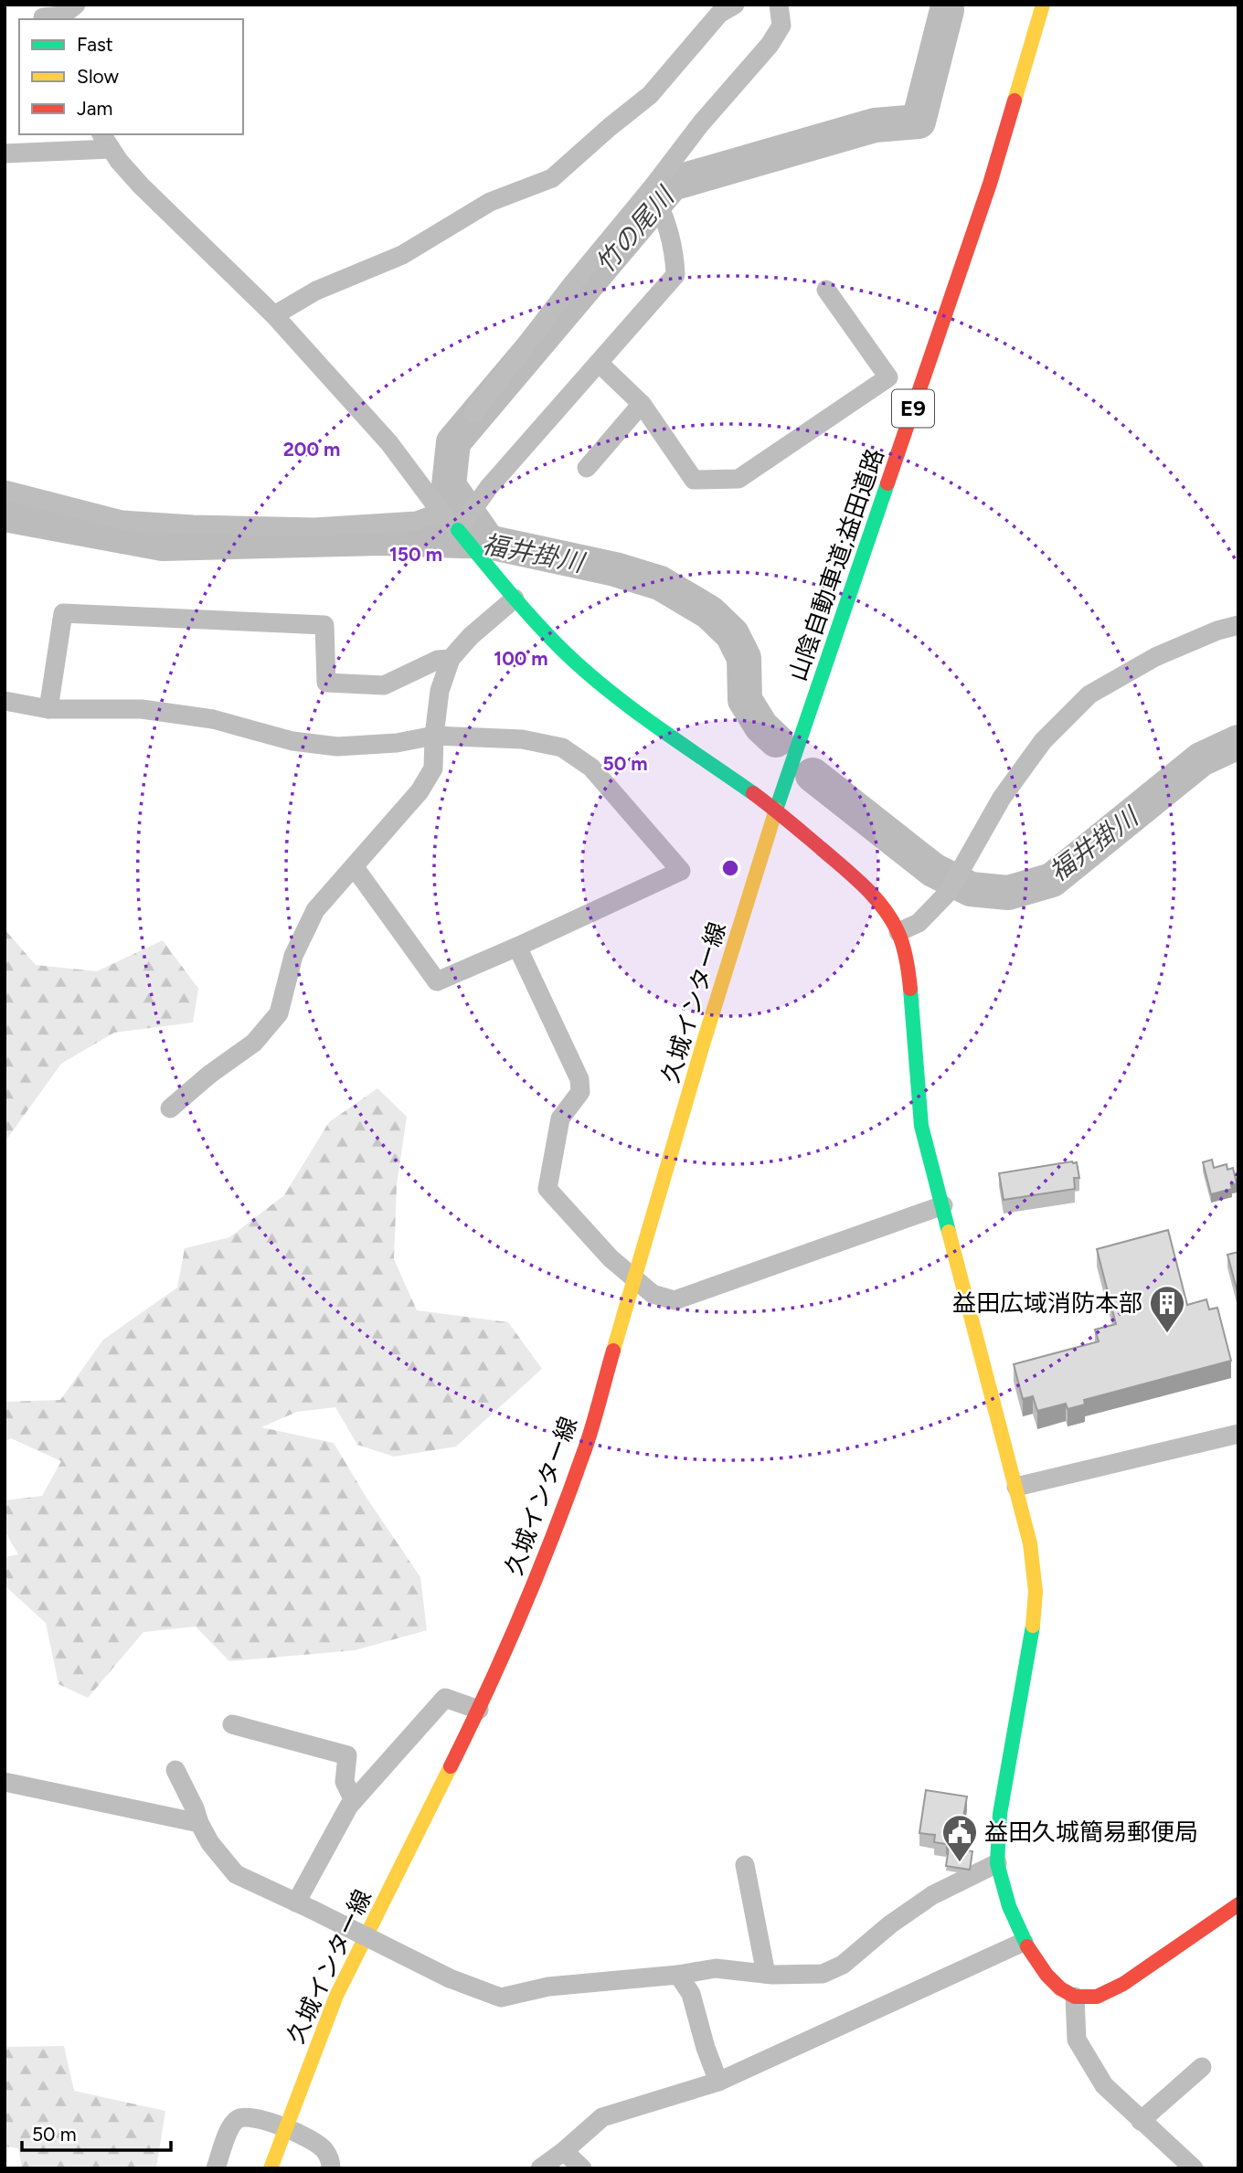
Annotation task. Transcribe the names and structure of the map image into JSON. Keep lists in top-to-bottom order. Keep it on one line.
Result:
{"streets":{"main road":["E9","山陰自動車道;益田道路","久城インター線"]},"crossings":[["山陰自動車道;益田道路","久城インター線"]],"water":["竹の尾川","福井掛川"],"places":{"building":["益田広域消防本部"],"public building":["益田久城簡易郵便局"]},"legend":["Fast","Slow","Jam"],"scale_bar":"50 m","rings":["200 m","150 m","100 m","50 m"]}
